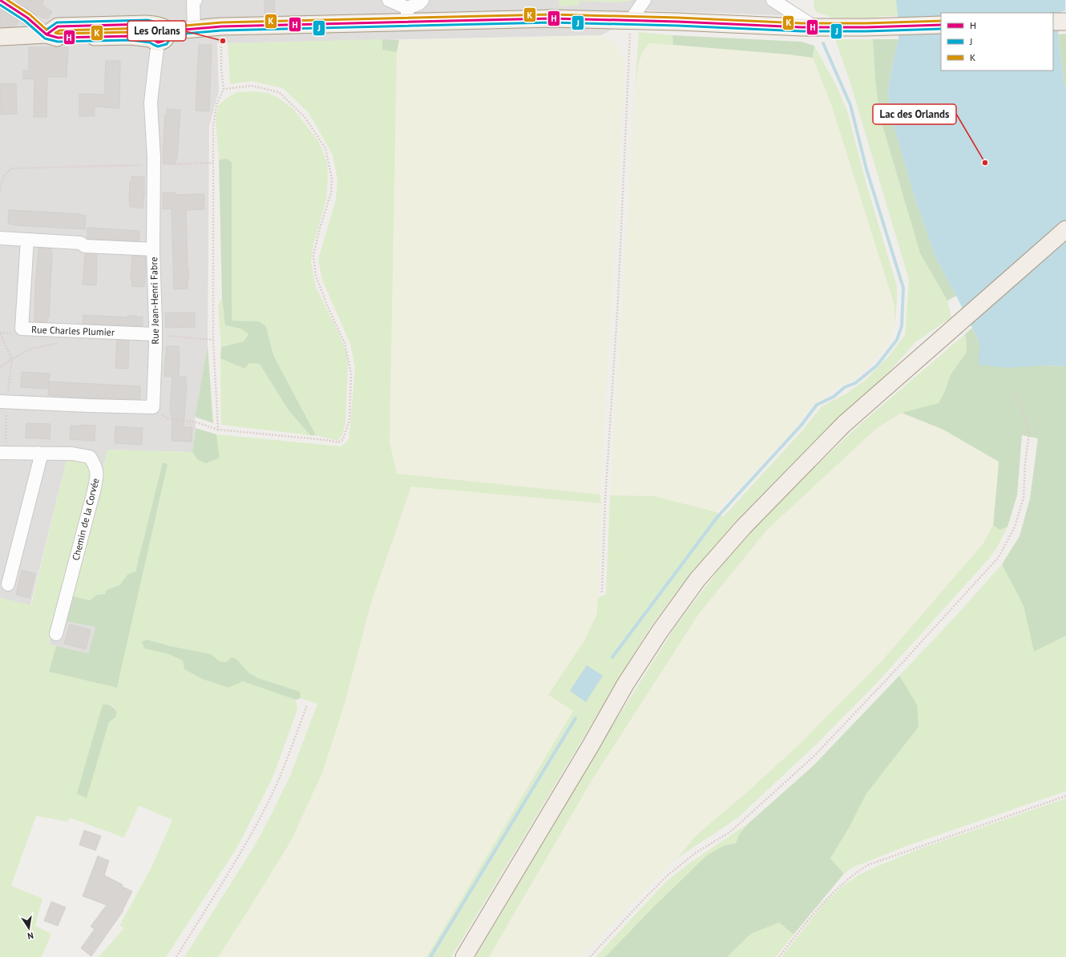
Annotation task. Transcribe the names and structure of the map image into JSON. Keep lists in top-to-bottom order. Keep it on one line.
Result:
{"streets":{"street":["Rue Jean-Henri Fabre","Rue Charles Plumier","Chemin de la Corvée"]},"crossings":[["Rue Jean-Henri Fabre","Rue Charles Plumier"]],"places":["Les Orlans","Lac des Orlands"],"lines":["transit line H","transit line K","transit line J"],"legend":["H","J","K"],"north":"bottom"}
